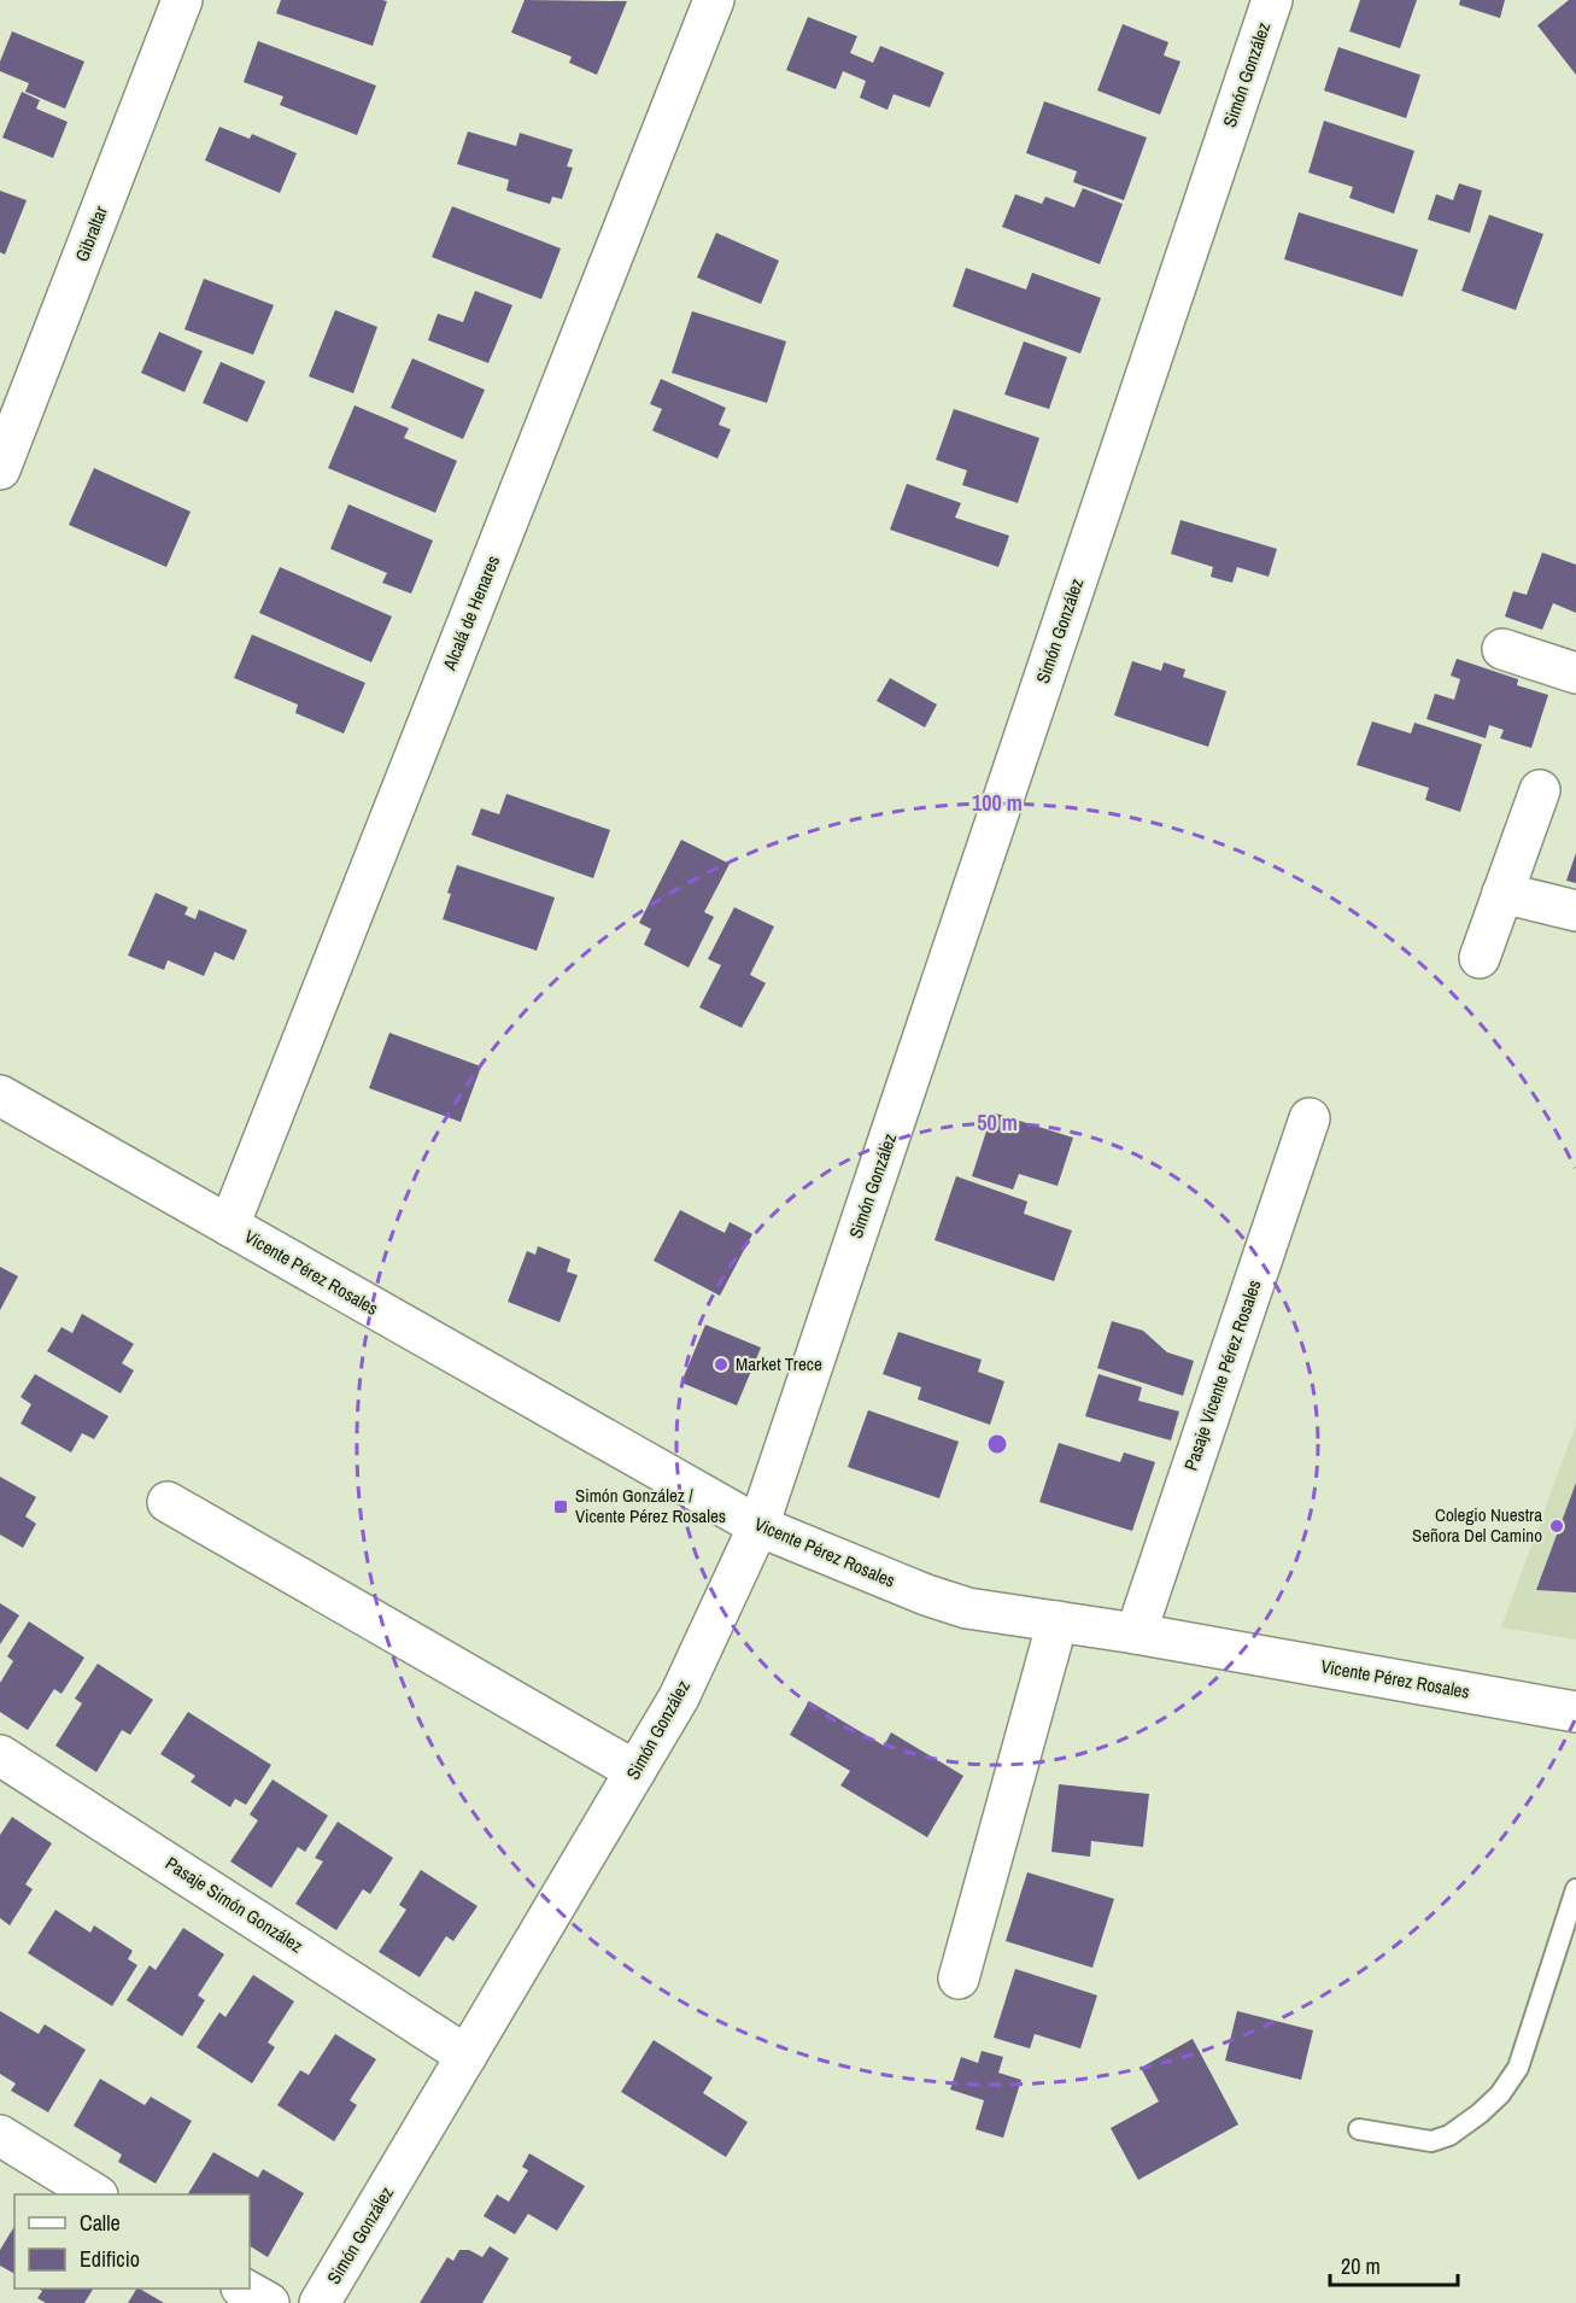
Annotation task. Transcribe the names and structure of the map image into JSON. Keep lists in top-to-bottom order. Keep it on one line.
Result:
{"streets":{"street":["Simón González","Gibraltar","Alcalá de Henares","Vicente Pérez Rosales","Pasaje Vicente Pérez Rosales","Pasaje Simón González"]},"crossings":[["Simón González","Vicente Pérez Rosales"],["Simón González","Pasaje Simón González"],["Alcalá de Henares","Vicente Pérez Rosales"],["Vicente Pérez Rosales","Pasaje Vicente Pérez Rosales"]],"places":{"other":["Market Trece","Colegio Nuestra Señora Del Camino"],"transit":["Simón González / Vicente Pérez Rosales"]},"legend":["Calle","Edificio"],"scale_bar":"20 m","rings":["100 m","50 m"]}
